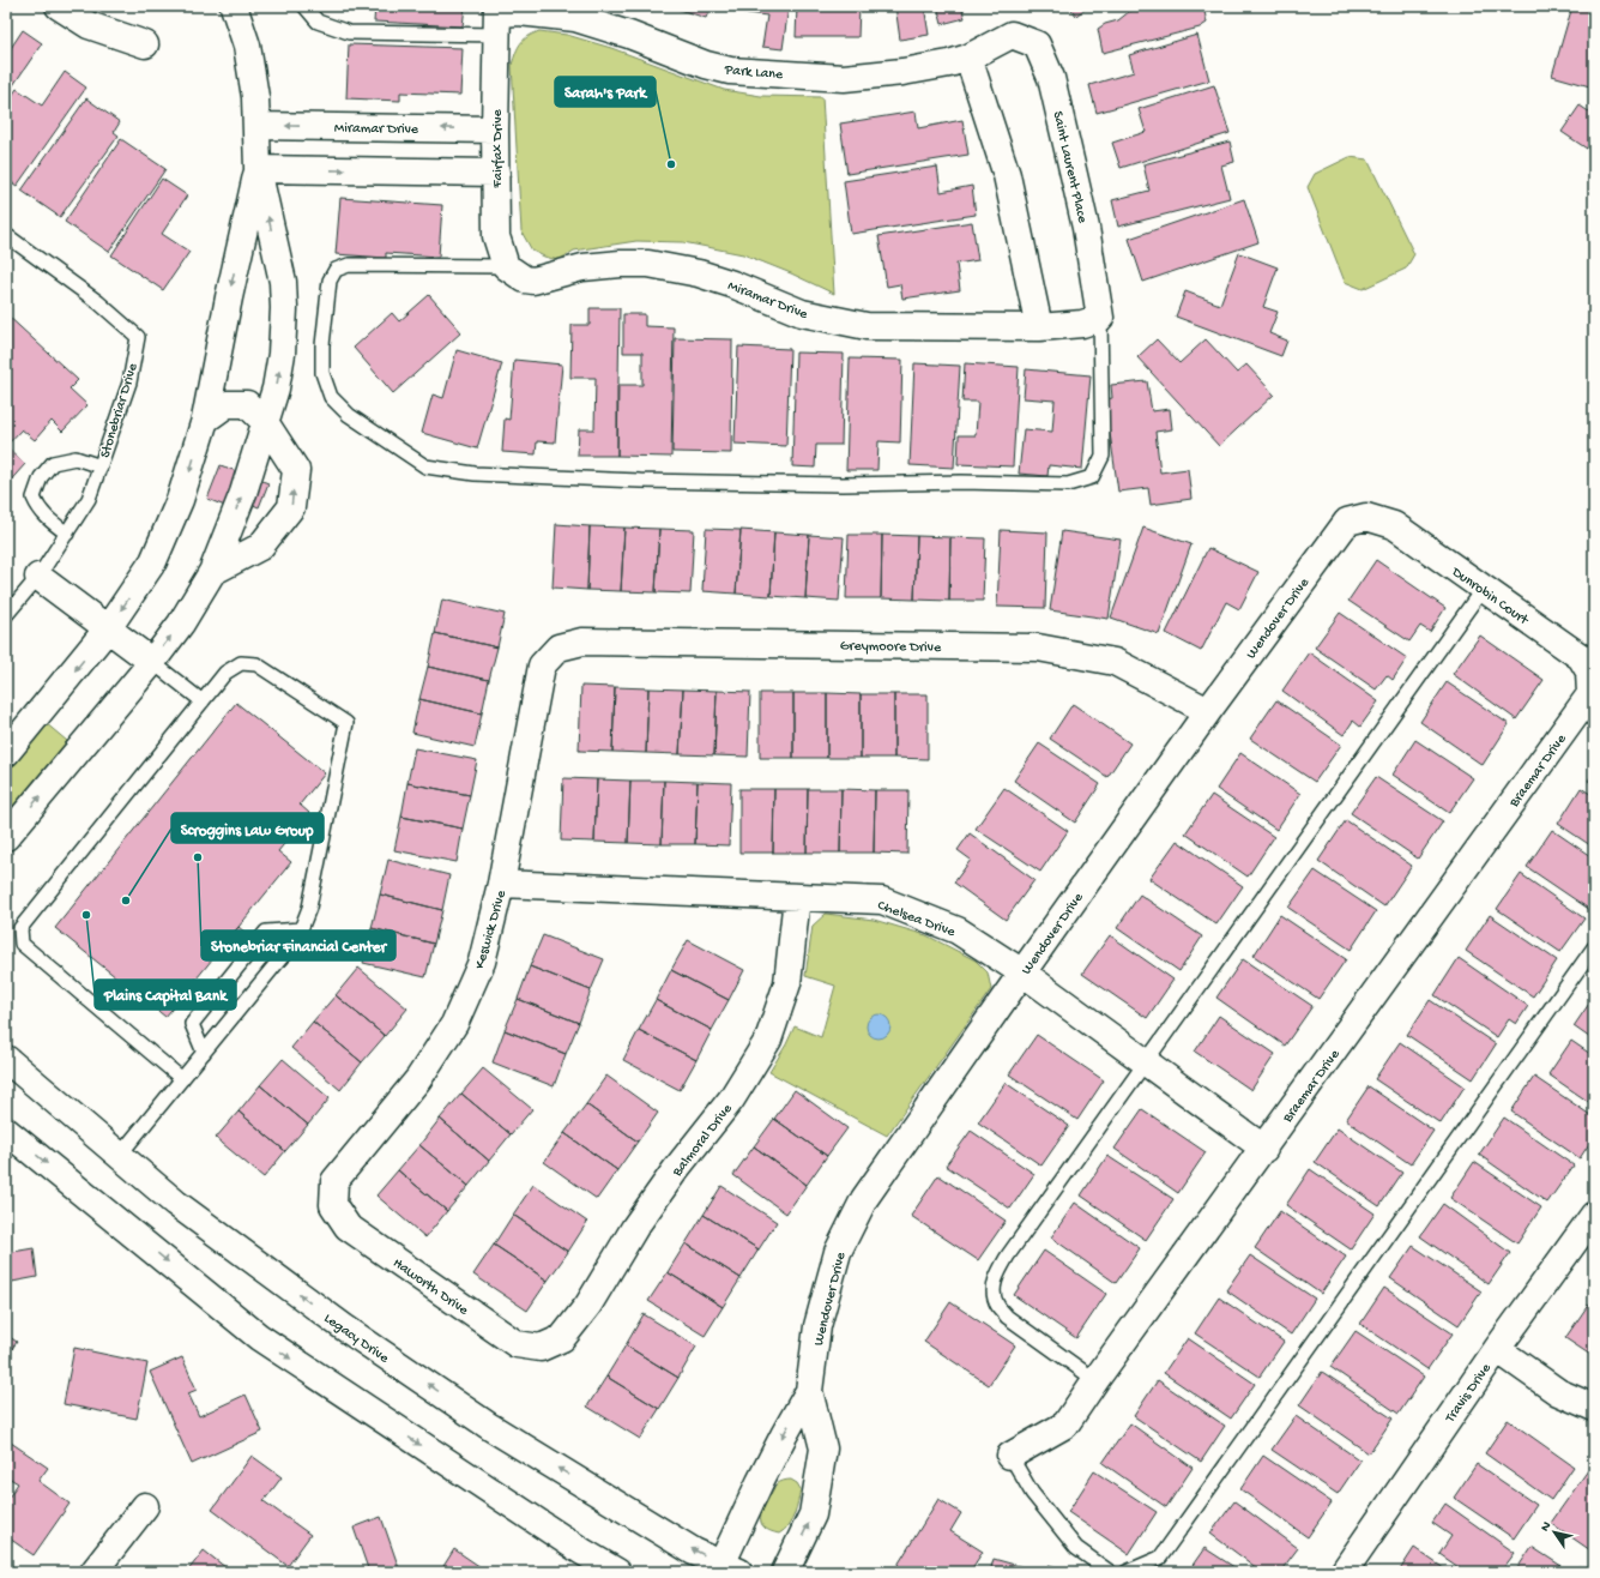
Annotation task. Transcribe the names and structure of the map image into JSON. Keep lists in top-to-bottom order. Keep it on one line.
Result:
{"streets":{"street":["Park Lane","Miramar Drive","Fairfax Drive","Saint Laurent Place","Dunrobin Court","Wendover Drive","Greymoore Drive","Braemar Drive","Chelsea Drive","Keswick Drive","Balmoral Drive","Haworth Drive","Legacy Drive","Travis Drive"],"lane":["Stonebriar Drive"]},"crossings":[["Park Lane","Fairfax Drive"],["Park Lane","Saint Laurent Place"],["Miramar Drive","Fairfax Drive"],["Miramar Drive","Saint Laurent Place"],["Dunrobin Court","Wendover Drive"],["Dunrobin Court","Braemar Drive"],["Wendover Drive","Greymoore Drive"],["Wendover Drive","Chelsea Drive"],["Wendover Drive","Legacy Drive"],["Greymoore Drive","Keswick Drive"],["Braemar Drive","Chelsea Drive"],["Chelsea Drive","Keswick Drive"],["Chelsea Drive","Balmoral Drive"],["Keswick Drive","Haworth Drive"],["Balmoral Drive","Haworth Drive"]],"places":["Sarah's Park","Stonebriar Financial Center","Scroggins Law Group","Plains Capital Bank"],"north":"top left"}
